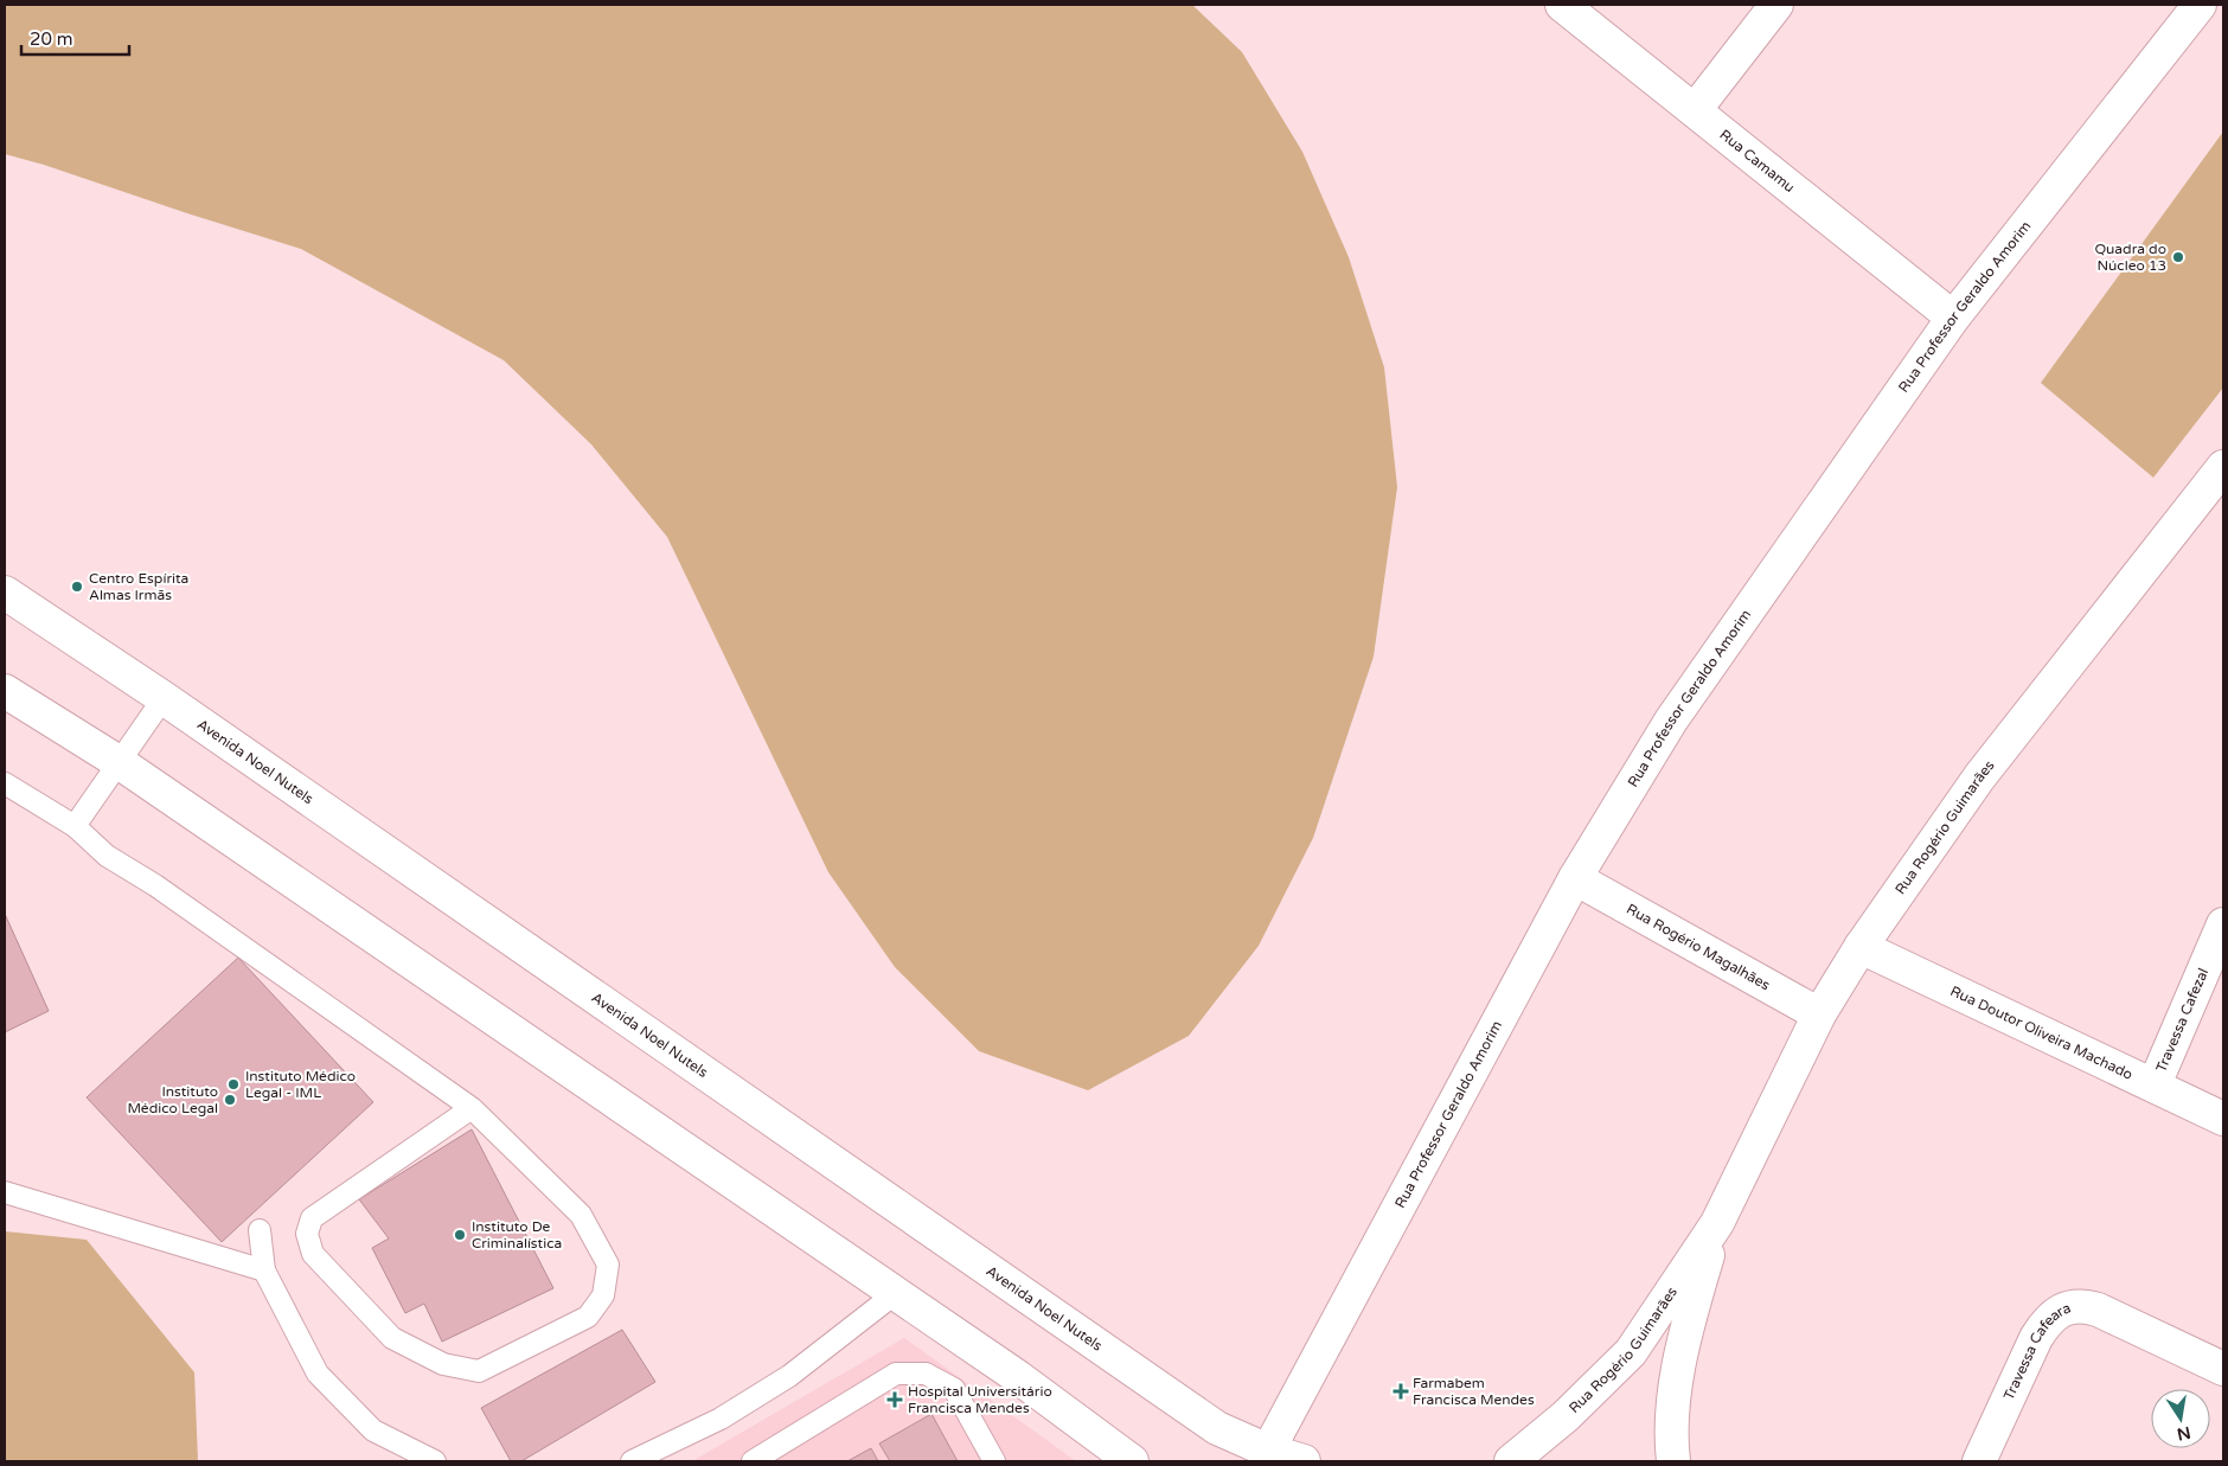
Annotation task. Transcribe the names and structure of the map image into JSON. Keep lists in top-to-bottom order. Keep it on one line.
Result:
{"streets":{"street":["Rua Camamu","Rua Professor Geraldo Amorim","Avenida Noel Nutels","Rua Rogério Guimarães","Rua Rogério Magalhães","Travessa Cafezal","Rua Doutor Oliveira Machado","Travessa Cafeara"]},"crossings":[["Rua Camamu","Rua Professor Geraldo Amorim"],["Rua Professor Geraldo Amorim","Avenida Noel Nutels"],["Rua Professor Geraldo Amorim","Rua Rogério Magalhães"],["Rua Rogério Guimarães","Rua Rogério Magalhães"],["Rua Rogério Guimarães","Rua Doutor Oliveira Machado"],["Travessa Cafezal","Rua Doutor Oliveira Machado"]],"places":{"other":["Quadra do Núcleo 13","Centro Espírita Almas Irmãs","Instituto Médico Legal - IML","Instituto Médico Legal","Instituto De Criminalística"],"health":["Farmabem Francisca Mendes","Hospital Universitário Francisca Mendes"]},"scale_bar":"20 m","north":"bottom"}
